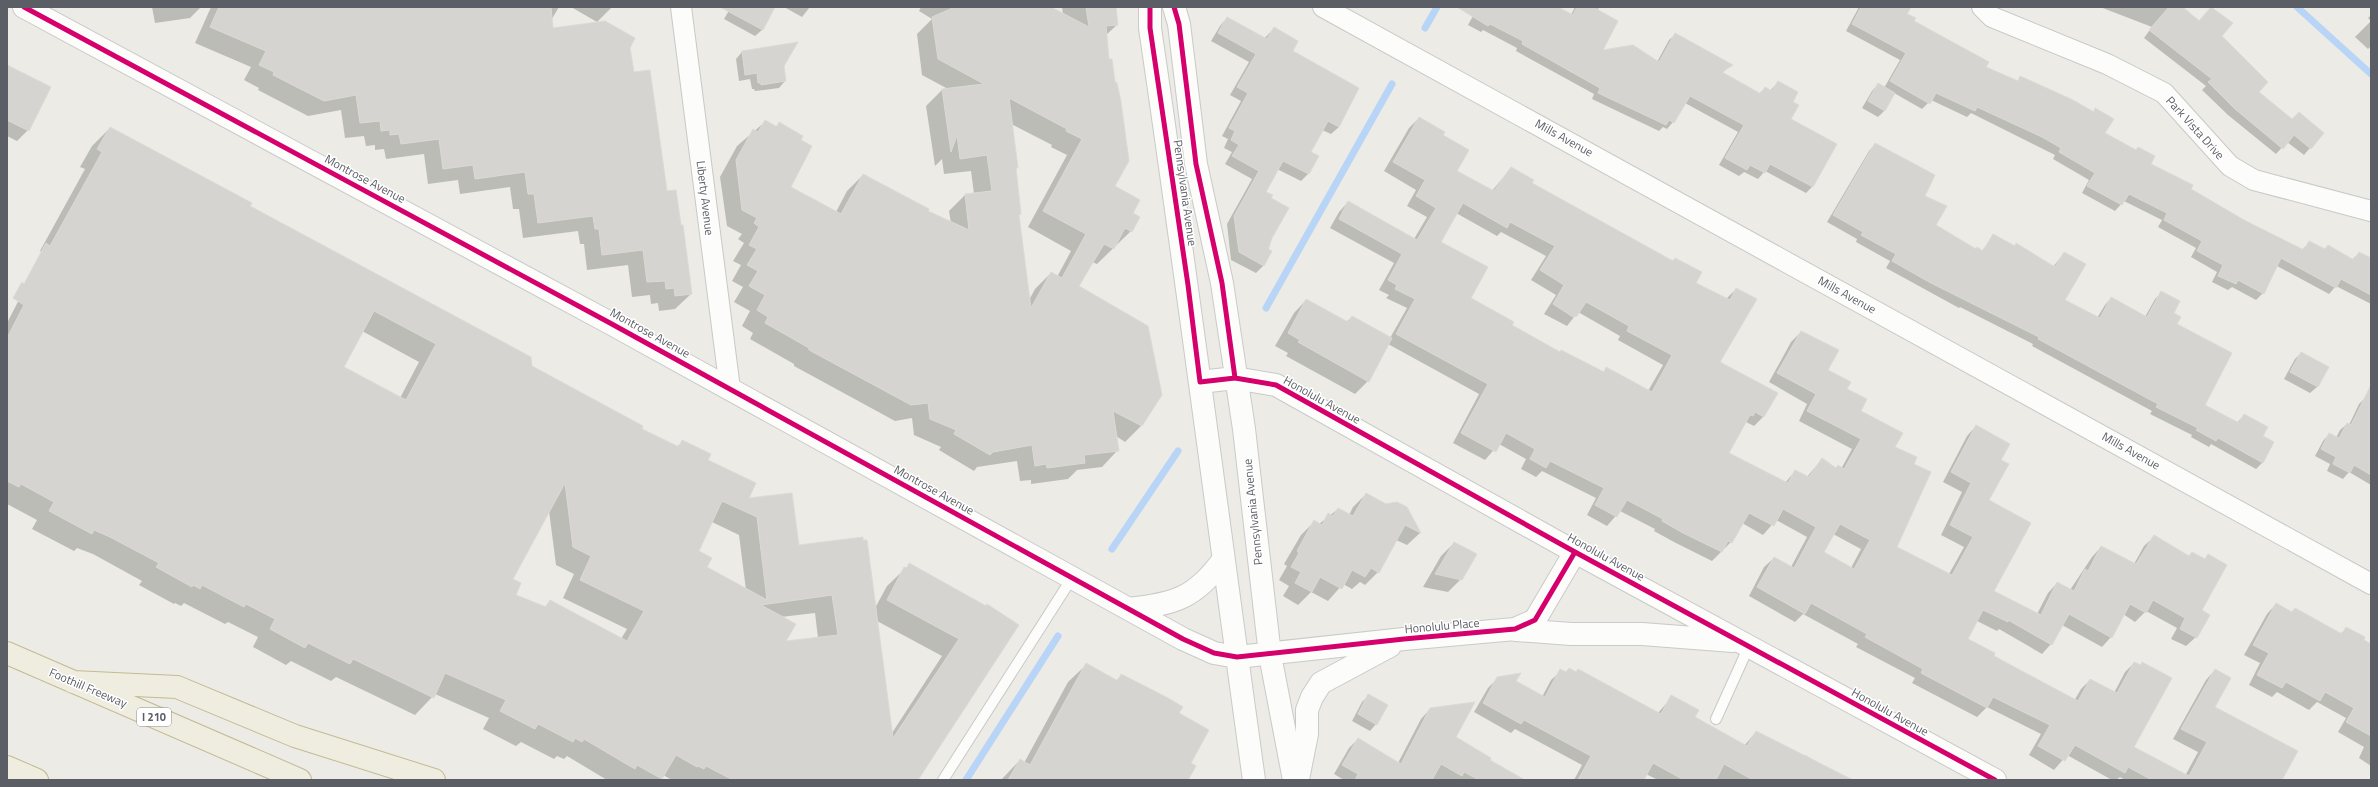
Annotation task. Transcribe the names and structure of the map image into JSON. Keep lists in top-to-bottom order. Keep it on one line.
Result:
{"streets":{"highway":["Foothill Freeway","I 210"],"main road":["Montrose Avenue","Pennsylvania Avenue","Honolulu Avenue","Honolulu Place"],"street":["Park Vista Drive","Mills Avenue","Liberty Avenue"]},"crossings":[["Montrose Avenue","Pennsylvania Avenue"],["Montrose Avenue","Liberty Avenue"],["Montrose Avenue","Honolulu Place"],["Pennsylvania Avenue","Honolulu Avenue"],["Pennsylvania Avenue","Honolulu Place"],["Honolulu Avenue","Honolulu Place"]]}
